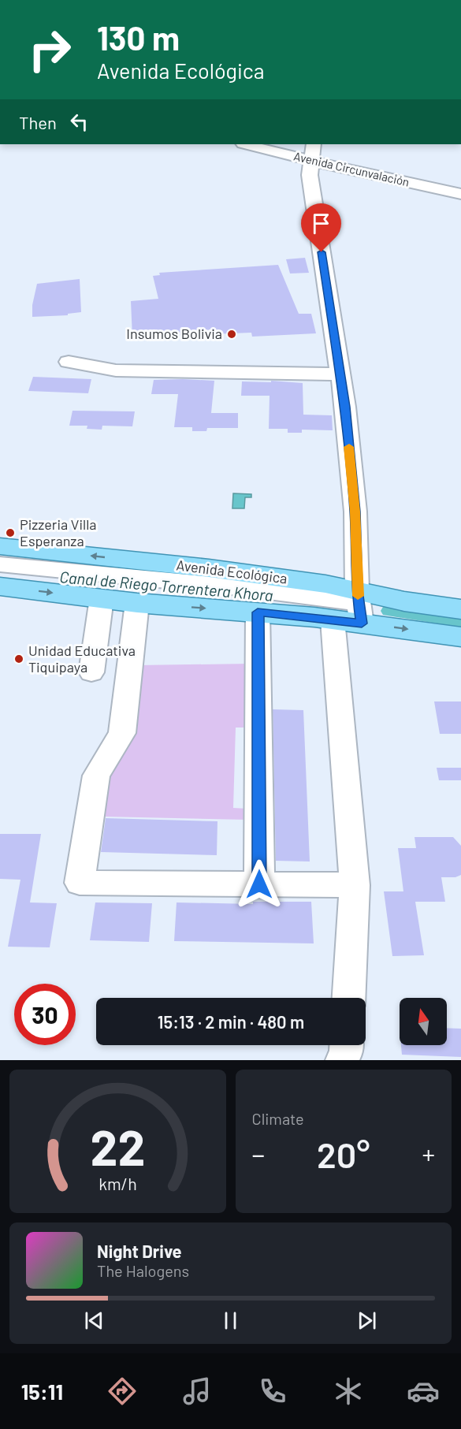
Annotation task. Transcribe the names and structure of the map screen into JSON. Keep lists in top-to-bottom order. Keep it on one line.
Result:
{"streets":{"main road":["Avenida Ecológica"],"street":["Avenida Circunvalación"]},"water":["Canal de Riego Torrentera Khora"],"places":["Insumos Bolivia","Pizzeria Villa Esperanza","Unidad Educativa Tiquipaya"],"north":"top","page":{"turn":["130 m","Avenida Ecológica"],"then":"Then","limit":"30","trip":"15:13 · 2 min · 480 m","tile":"Climate","heat":["−","20°","+"],"song":["Night Drive","The Halogens"],"tabs":"15:11","gauge":["22","km/h"]}}
